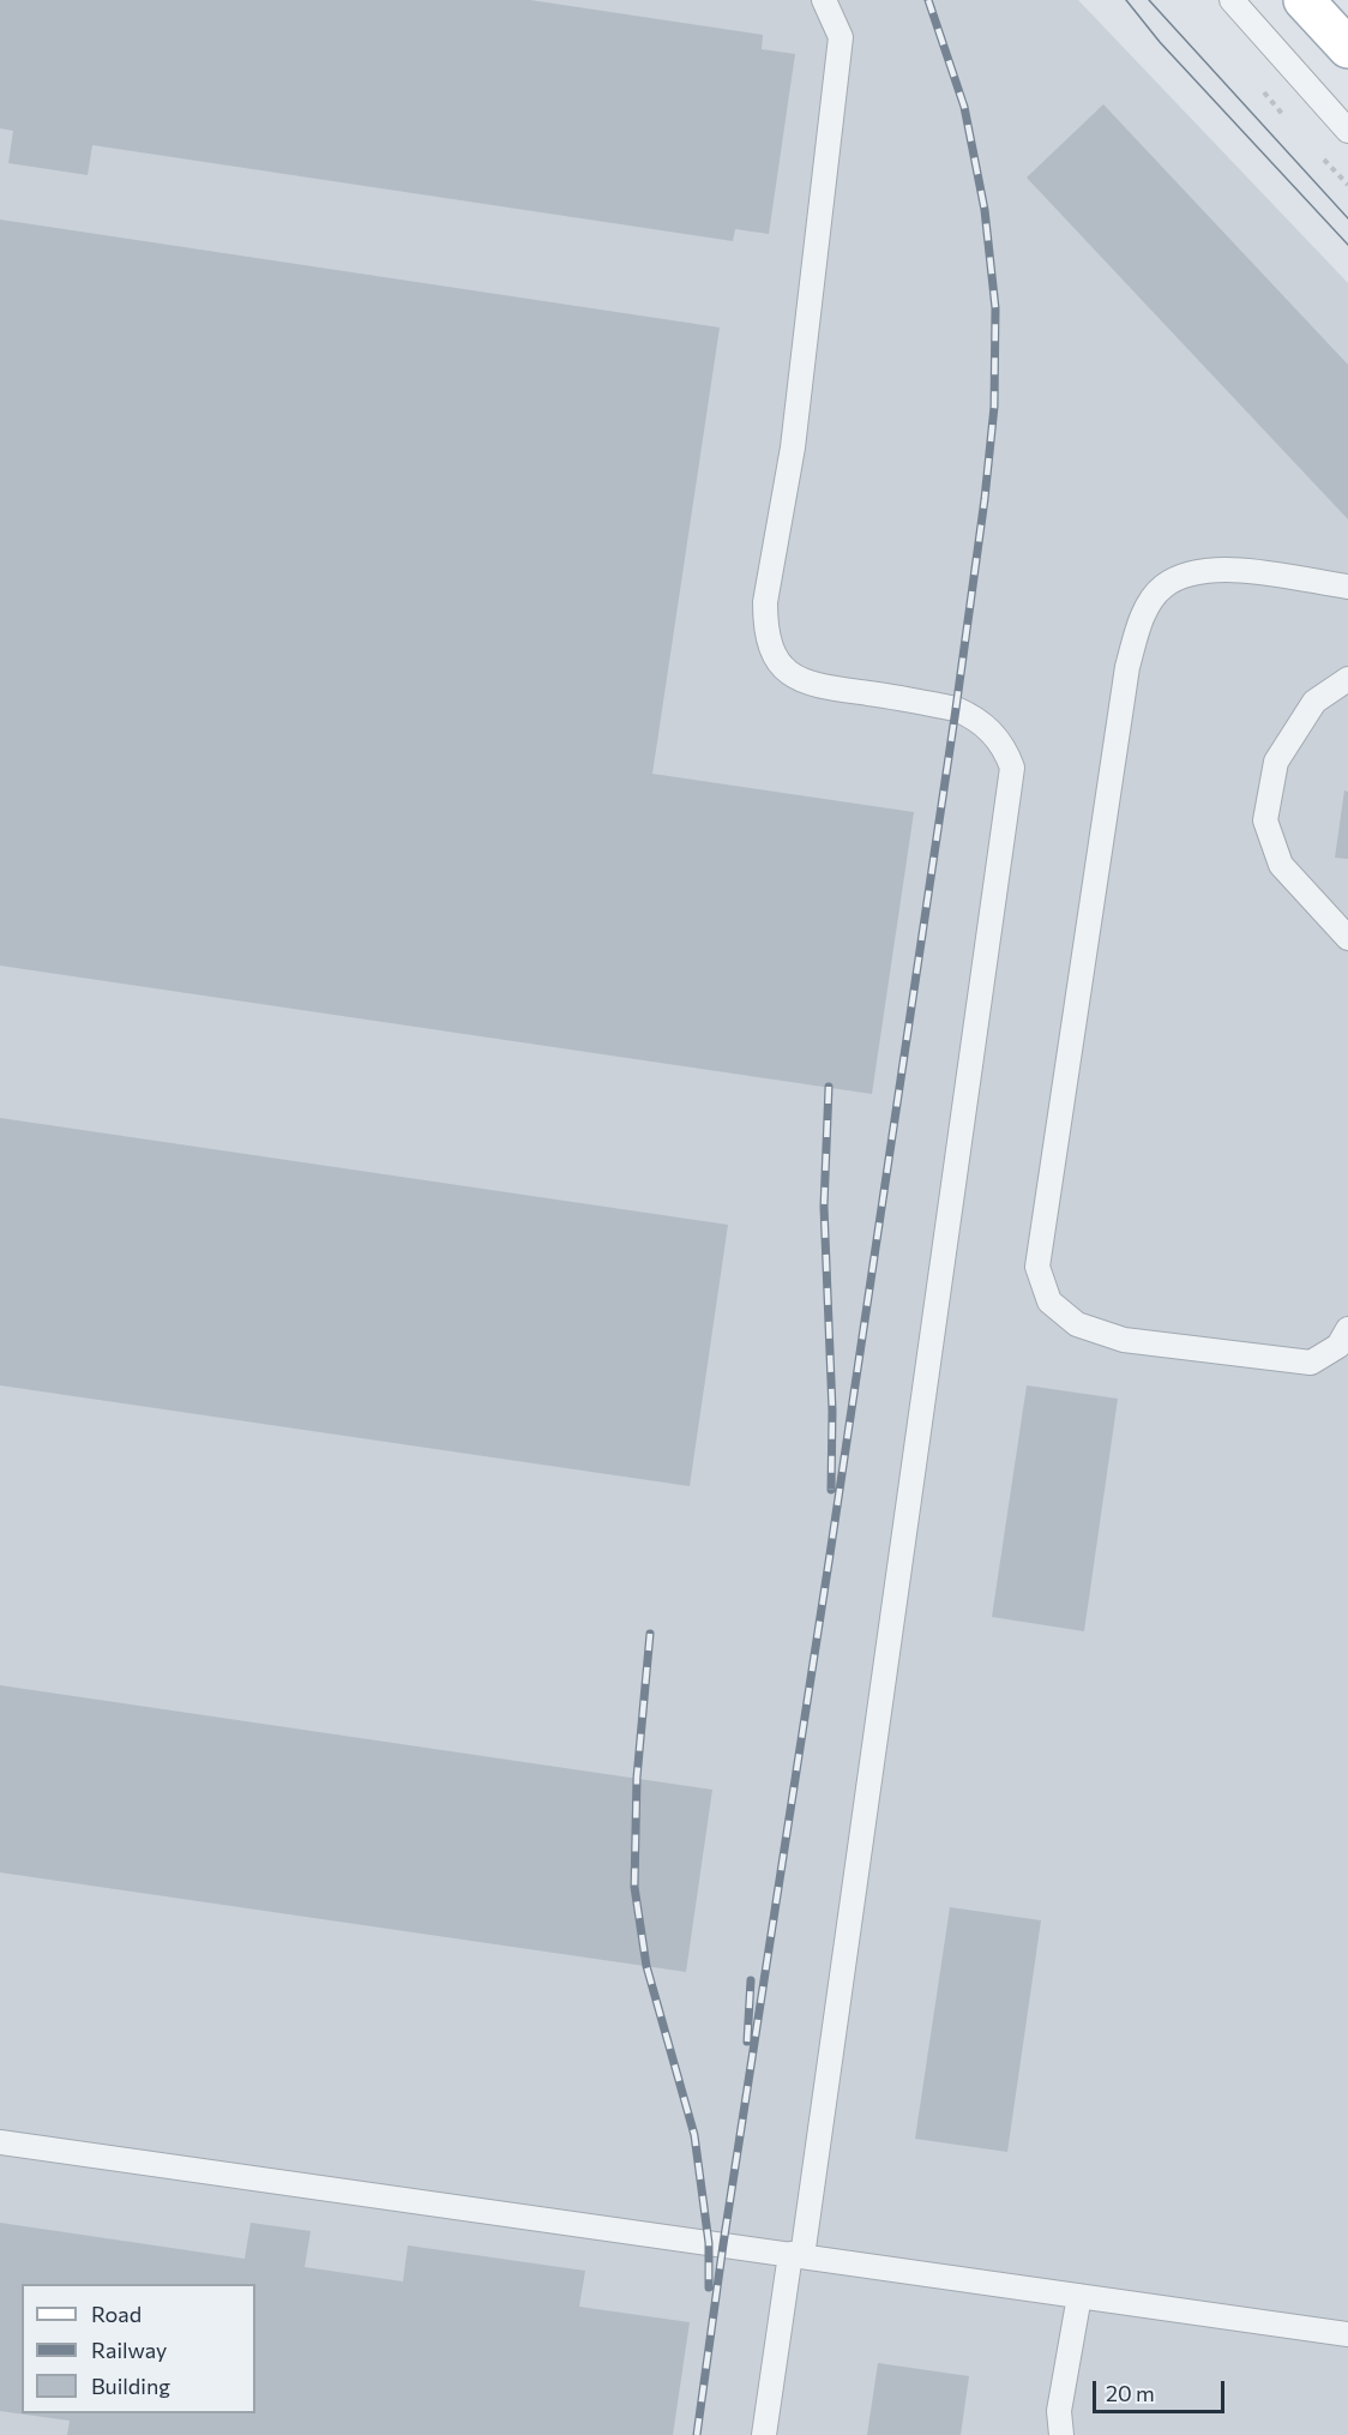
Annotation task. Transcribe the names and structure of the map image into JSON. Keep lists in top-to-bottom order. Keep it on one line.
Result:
{"legend":["Road","Railway","Building"],"scale_bar":"20 m"}
